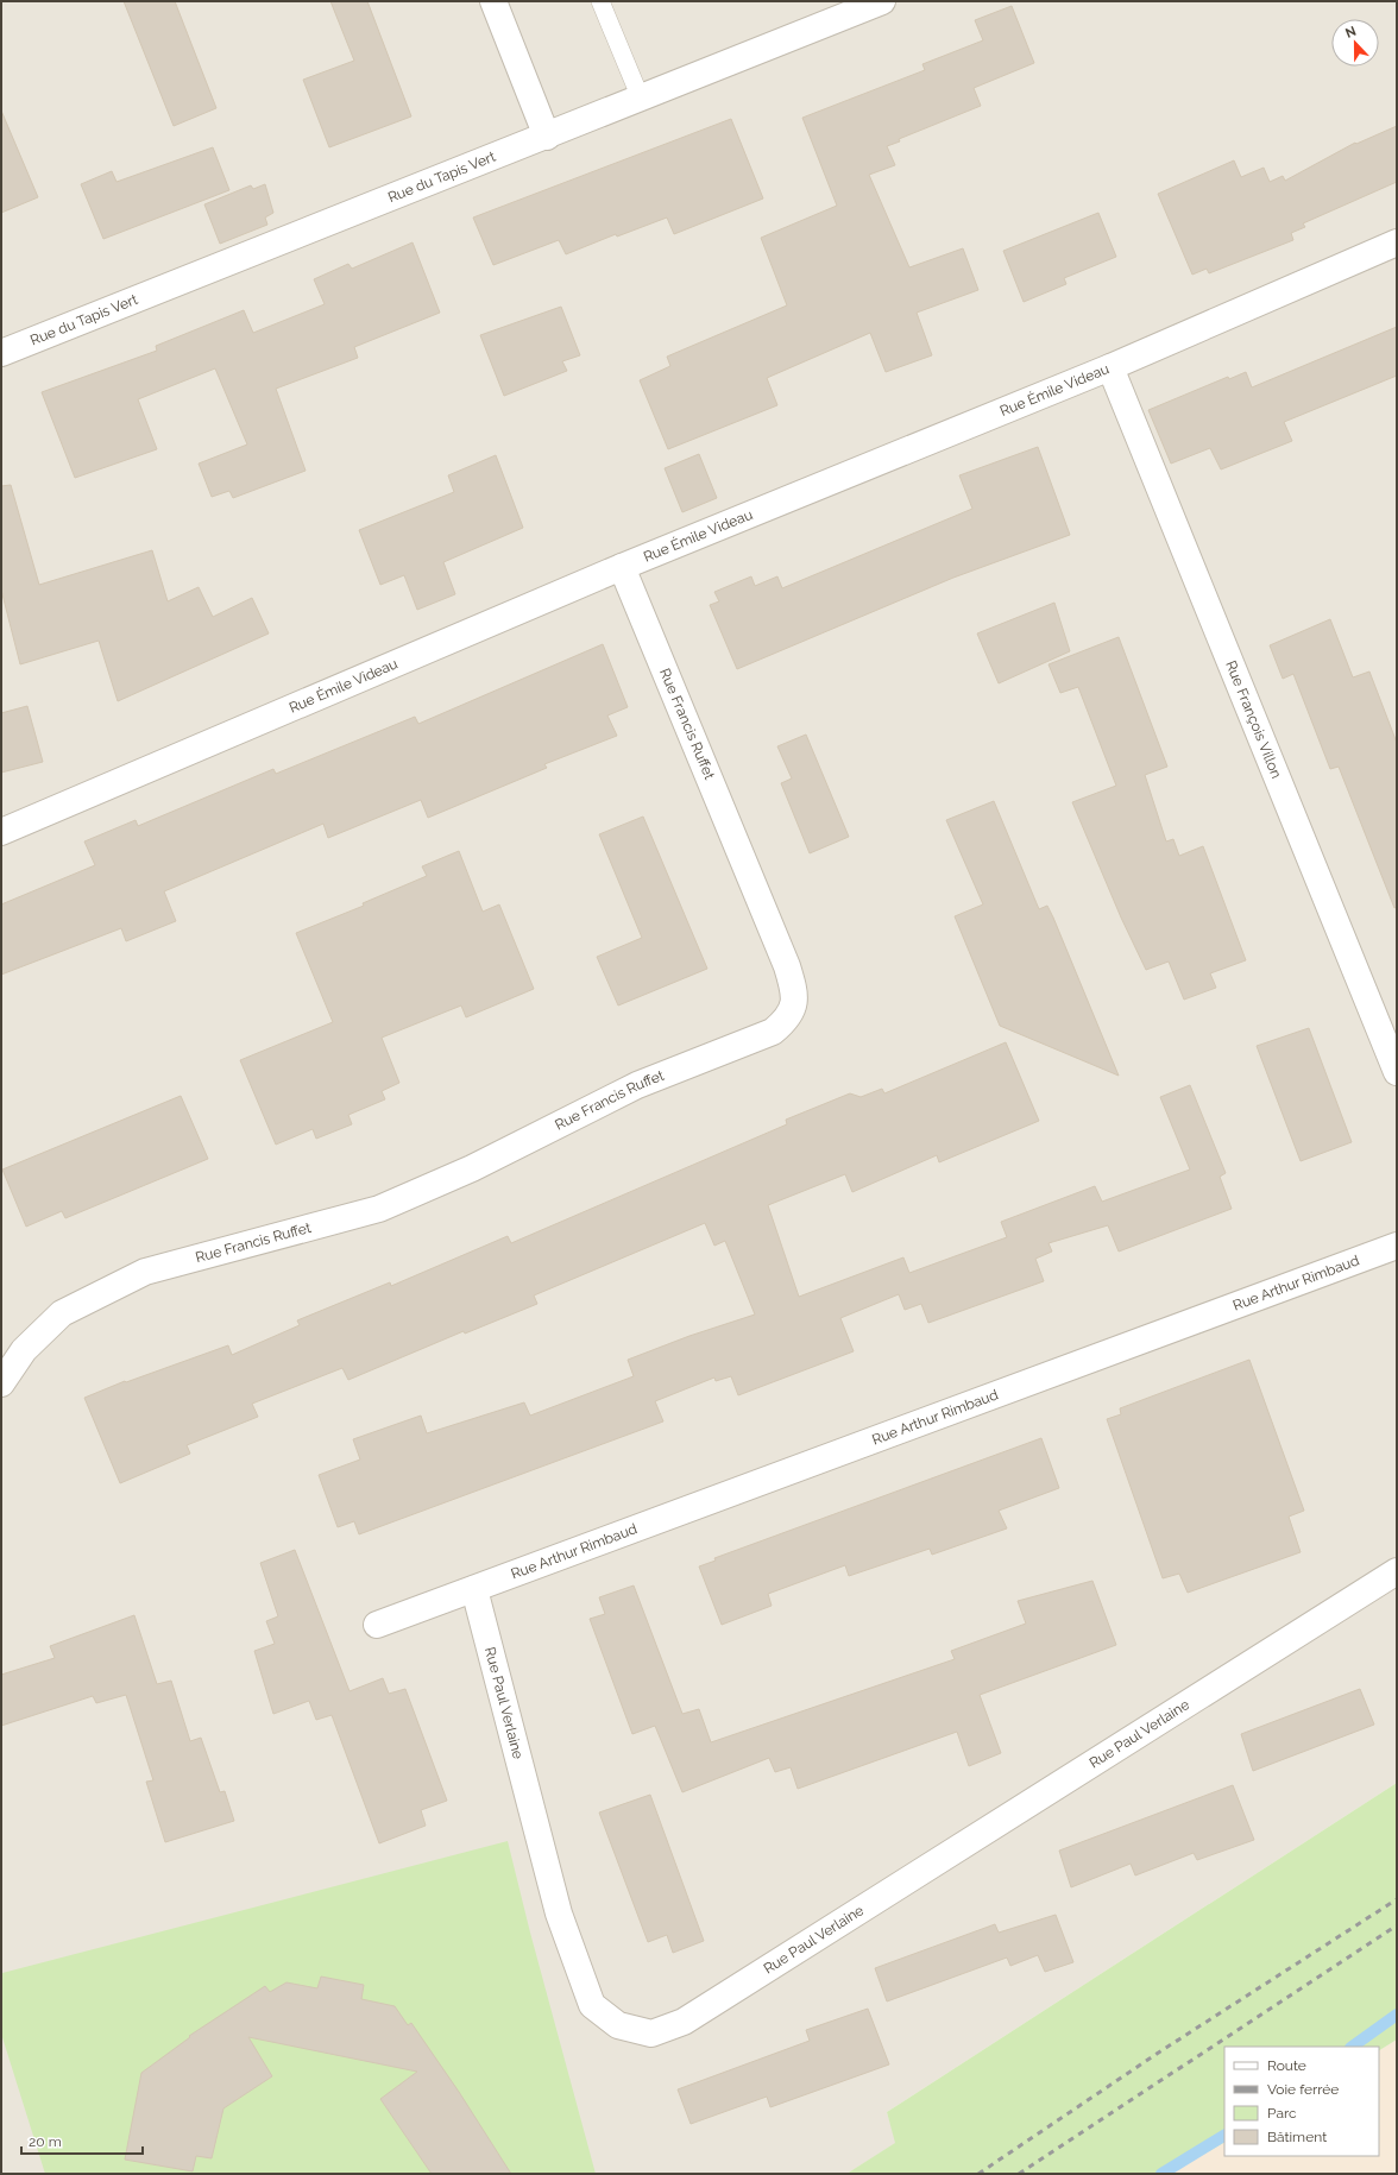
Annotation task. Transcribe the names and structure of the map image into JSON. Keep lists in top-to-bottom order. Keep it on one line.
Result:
{"streets":{"street":["Rue du Tapis Vert","Rue Émile Videau","Rue François Villon","Rue Francis Ruffet","Rue Arthur Rimbaud","Rue Paul Verlaine"]},"crossings":[["Rue Émile Videau","Rue François Villon"],["Rue Émile Videau","Rue Francis Ruffet"],["Rue Arthur Rimbaud","Rue Paul Verlaine"]],"legend":["Route","Voie ferrée","Parc","Bâtiment"],"scale_bar":"20 m","north":"top"}
